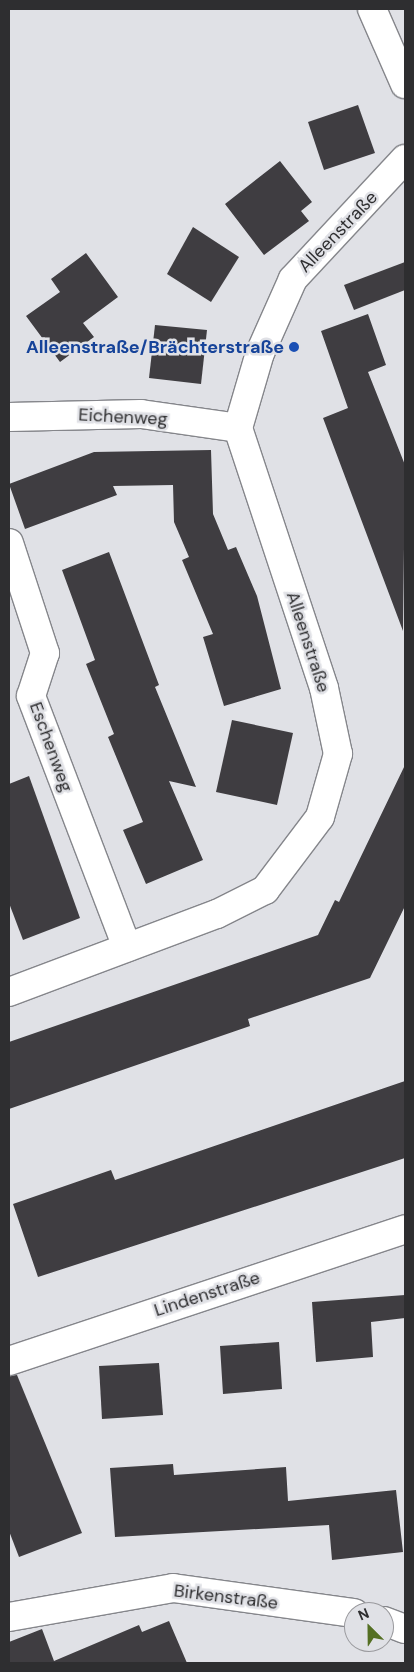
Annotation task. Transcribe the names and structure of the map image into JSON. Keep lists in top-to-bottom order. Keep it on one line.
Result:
{"streets":{"street":["Alleenstraße","Eichenweg","Eschenweg","Lindenstraße","Birkenstraße"]},"crossings":[["Alleenstraße","Eichenweg"],["Alleenstraße","Eschenweg"]],"places":["Alleenstraße/Brächterstraße"],"north":"top left"}
